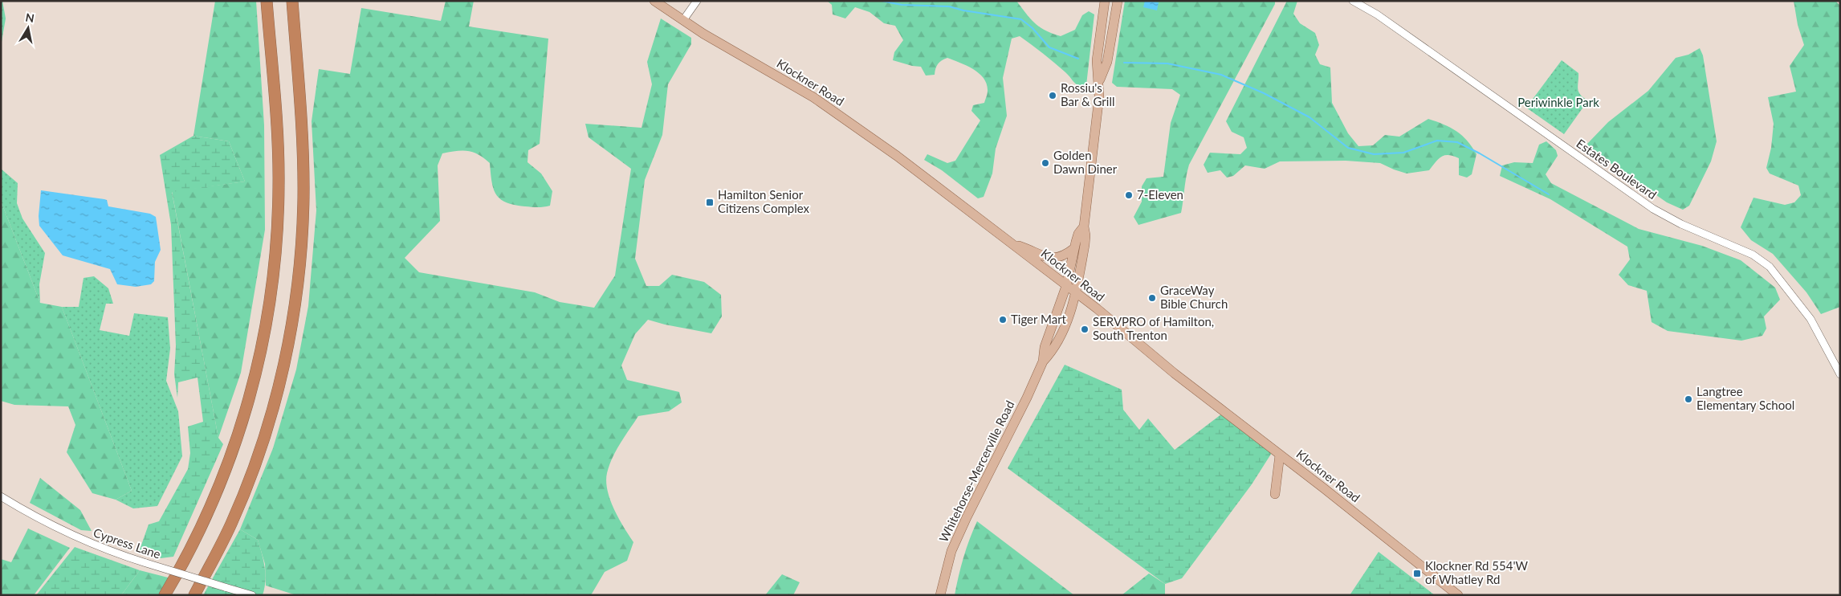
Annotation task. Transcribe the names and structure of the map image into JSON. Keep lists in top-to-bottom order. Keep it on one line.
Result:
{"streets":{"main road":["Klockner Road","Whitehorse-Mercerville Road"],"street":["Estates Boulevard","Cypress Lane"]},"crossings":[["Klockner Road","Whitehorse-Mercerville Road"]],"parks":["Periwinkle Park"],"places":{"other":["Rossiu's Bar & Grill","Golden Dawn Diner","7-Eleven","GraceWay Bible Church","Tiger Mart","SERVPRO of Hamilton, South Trenton","Langtree Elementary School"],"transit":["Hamilton Senior Citizens Complex","Klockner Rd 554'W of Whatley Rd"]},"north":"top"}
